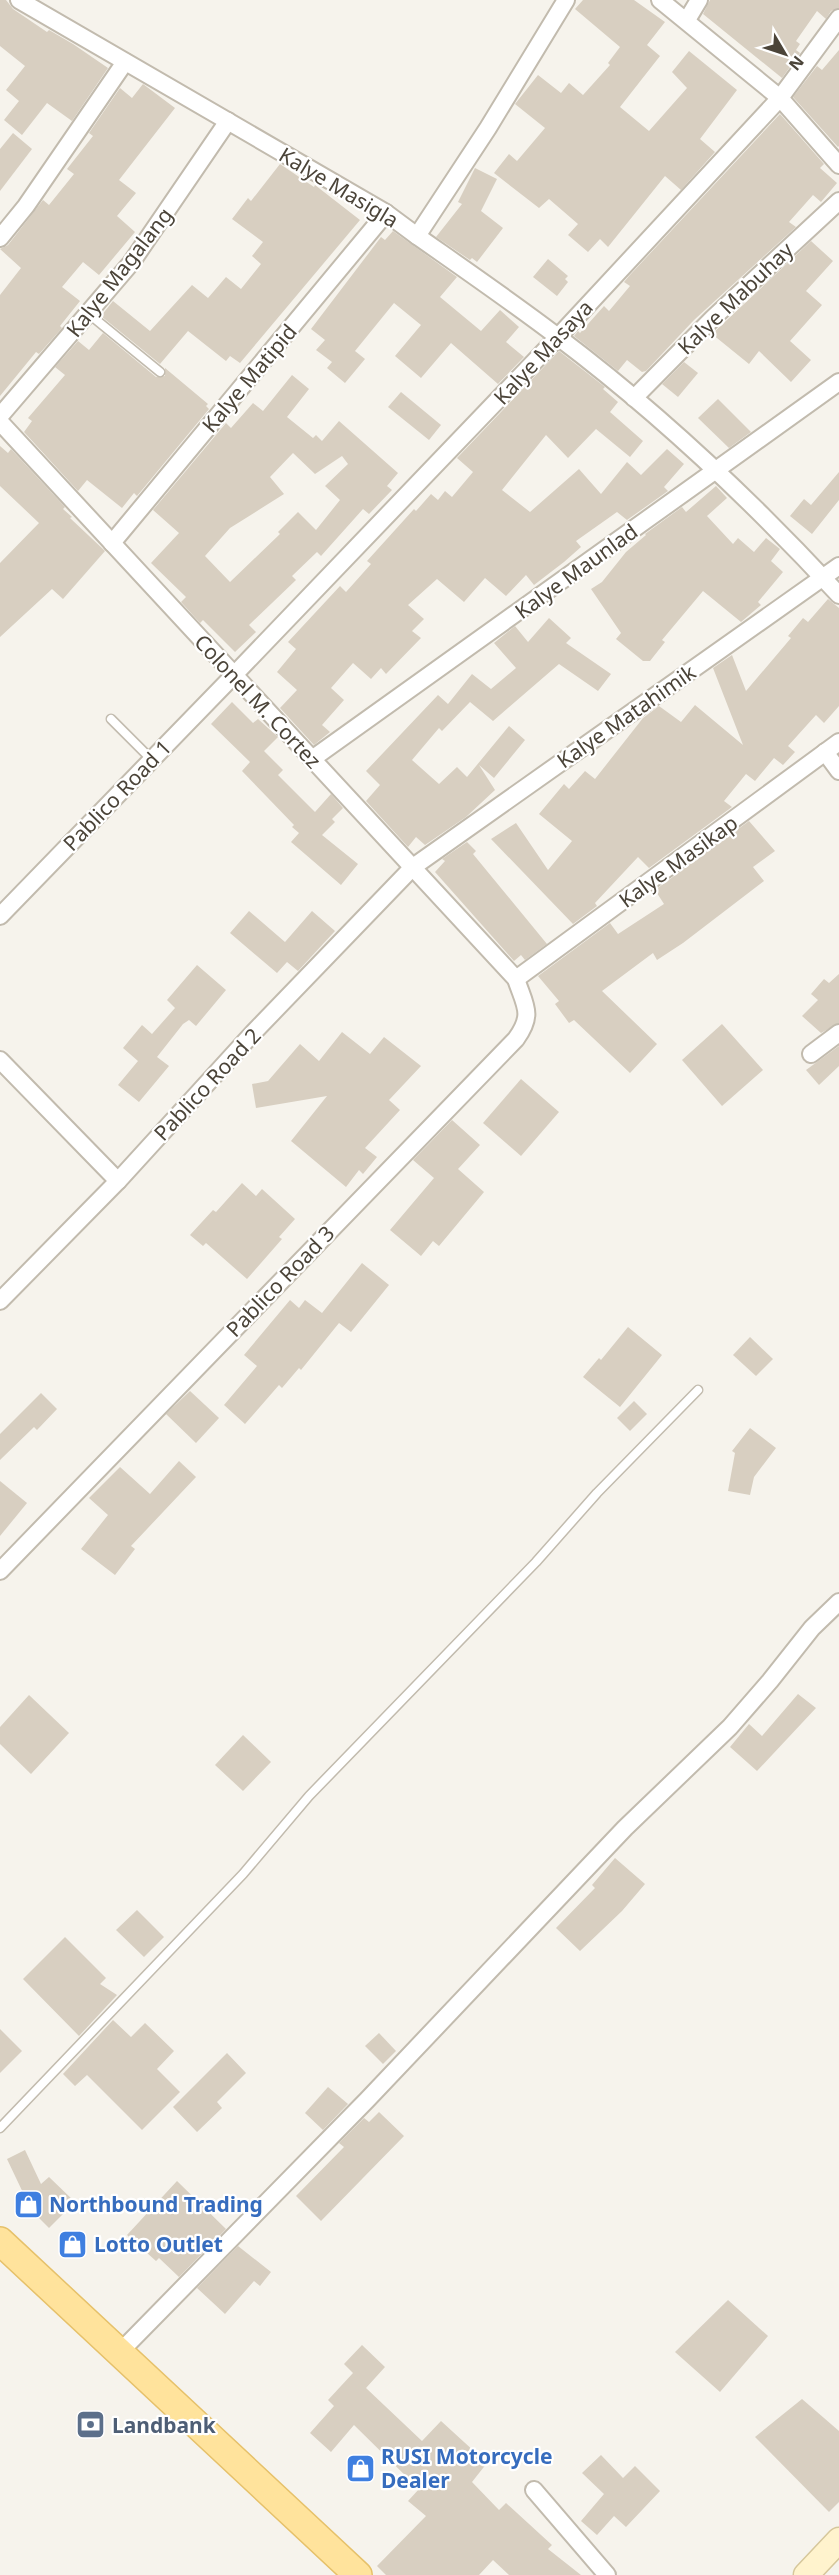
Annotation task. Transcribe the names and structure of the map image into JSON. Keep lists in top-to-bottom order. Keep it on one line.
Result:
{"streets":{"street":["Kalye Masigla","Kalye Magalang","Kalye Mabuhay","Kalye Masaya","Kalye Matipid","Kalye Maunlad","Colonel M. Cortez","Kalye Matahimik","Pablico Road 1","Kalye Masikap","Pablico Road 2","Pablico Road 3"]},"crossings":[["Kalye Masigla","Kalye Magalang"],["Kalye Masigla","Kalye Matipid"],["Kalye Masaya","Colonel M. Cortez"],["Kalye Masaya","Pablico Road 1"],["Kalye Matipid","Colonel M. Cortez"],["Kalye Maunlad","Colonel M. Cortez"],["Colonel M. Cortez","Kalye Matahimik"],["Colonel M. Cortez","Pablico Road 1"],["Colonel M. Cortez","Kalye Masikap"],["Colonel M. Cortez","Pablico Road 2"],["Colonel M. Cortez","Pablico Road 3"],["Kalye Matahimik","Pablico Road 2"],["Kalye Masikap","Pablico Road 3"]],"places":{"shop":["Northbound Trading","Lotto Outlet","RUSI Motorcycle Dealer"],"bank":["Landbank"]},"north":"bottom right"}
